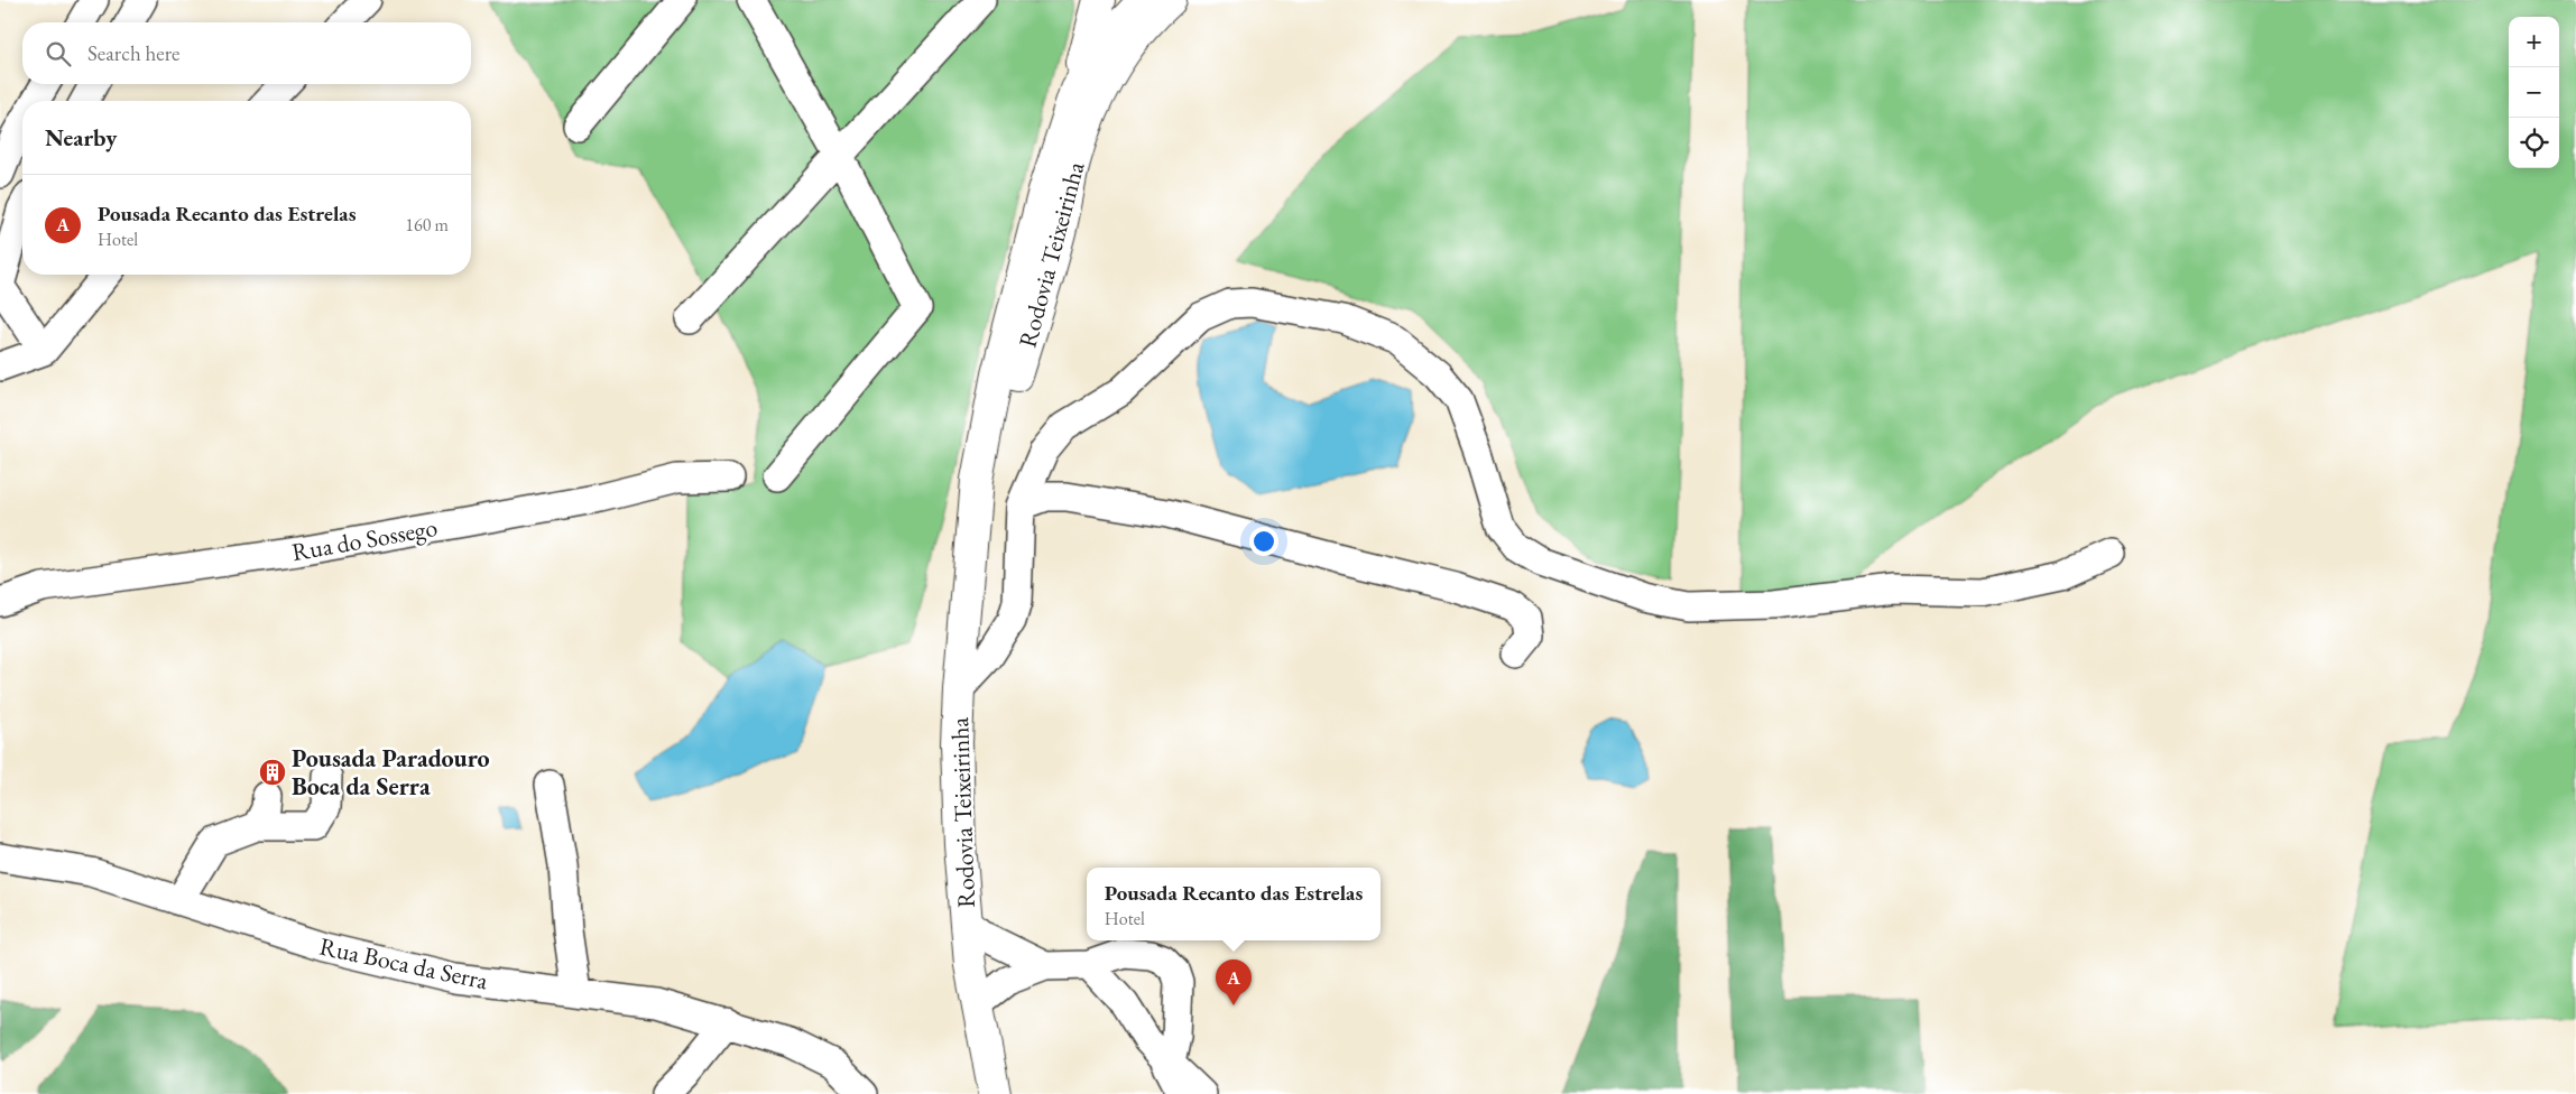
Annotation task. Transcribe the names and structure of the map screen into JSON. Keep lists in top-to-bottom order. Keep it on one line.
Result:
{"streets":{"main road":["Rodovia Teixeirinha"],"street":["Rua do Sossego","Rua Boca da Serra"]},"places":{"building":["Pousada Paradouro Boca da Serra"]},"page":{"map_buttons":["+","−"],"search":"Search here","heading":"Nearby","list":[{"mark":"A","name":"Pousada Recanto das Estrelas","note":"Hotel","value":"160 m"}],"popup":["Pousada Recanto das Estrelas","Hotel"],"pins":"A"}}
